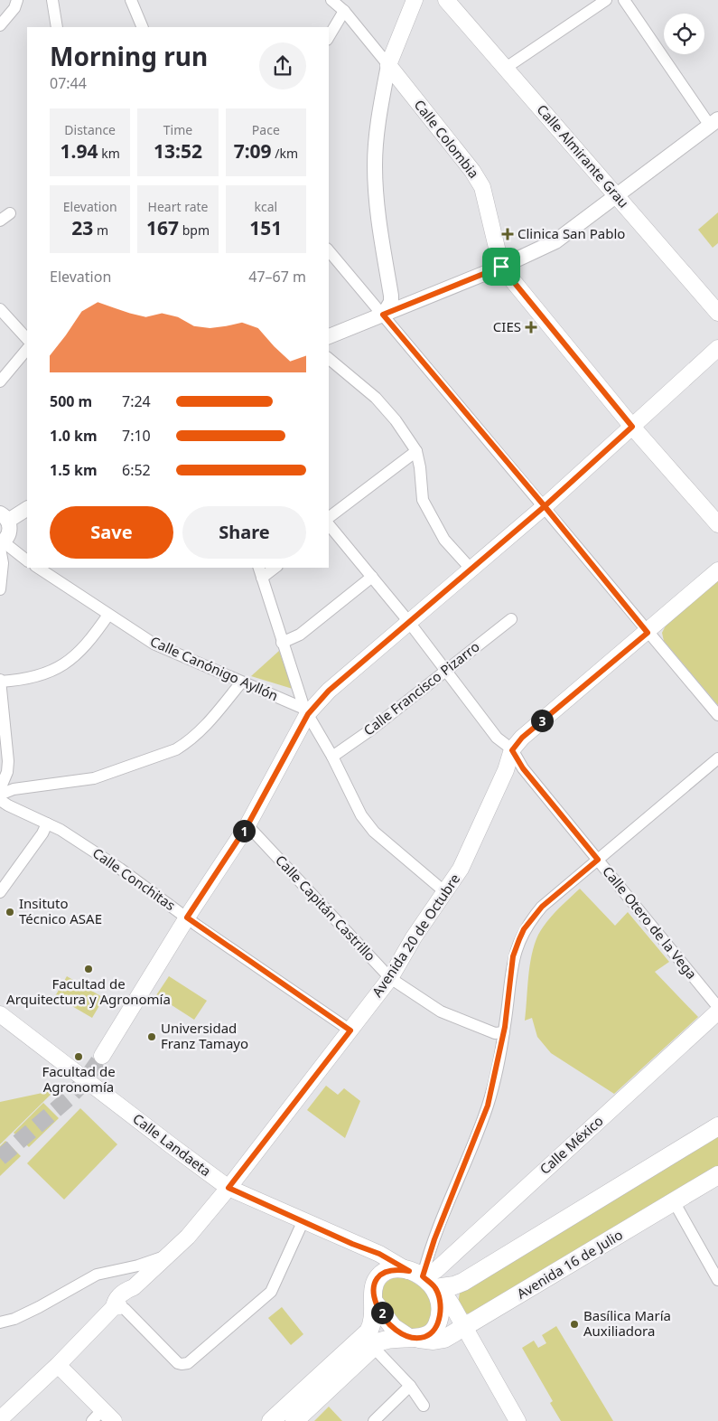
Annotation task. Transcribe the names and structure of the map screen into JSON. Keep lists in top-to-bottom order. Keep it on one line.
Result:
{"streets":{"main road":["Calle Colombia","Calle Almirante Grau","Avenida 20 de Octubre","Calle Landaeta","Calle México","Avenida 16 de Julio"],"street":["Calle Canónigo Ayllón","Calle Francisco Pizarro","Calle Conchitas","Calle Capitán Castrillo","Calle Otero de la Vega"]},"crossings":[["Calle Francisco Pizarro","Calle Otero de la Vega"],["Calle Conchitas","Avenida 20 de Octubre"],["Calle Capitán Castrillo","Avenida 20 de Octubre"],["Calle Otero de la Vega","Avenida 20 de Octubre"],["Avenida 20 de Octubre","Calle Landaeta"],["Calle Landaeta","Calle México"],["Calle Landaeta","Avenida 16 de Julio"],["Calle México","Avenida 16 de Julio"]],"places":{"health":["Clinica San Pablo","CIES"],"other":["Insituto Técnico ASAE","Facultad de Arquitectura y Agronomía","Universidad Franz Tamayo","Facultad de Agronomía","Basílica María Auxiliadora"]},"page":{"heading":["Morning run","07:44"],"stats":[["Distance","1.94 km"],["Time","13:52"],["Pace","7:09 /km"],["Elevation","23 m"],["Heart rate","167 bpm"],["kcal","151"]],"chart":["Elevation","47–67 m"],"list":[{"name":"500 m","note":"7:24"},{"name":"1.0 km","note":"7:10"},{"name":"1.5 km","note":"6:52"}],"buttons":["Save","Share"],"pins":["3","1","2"]}}
